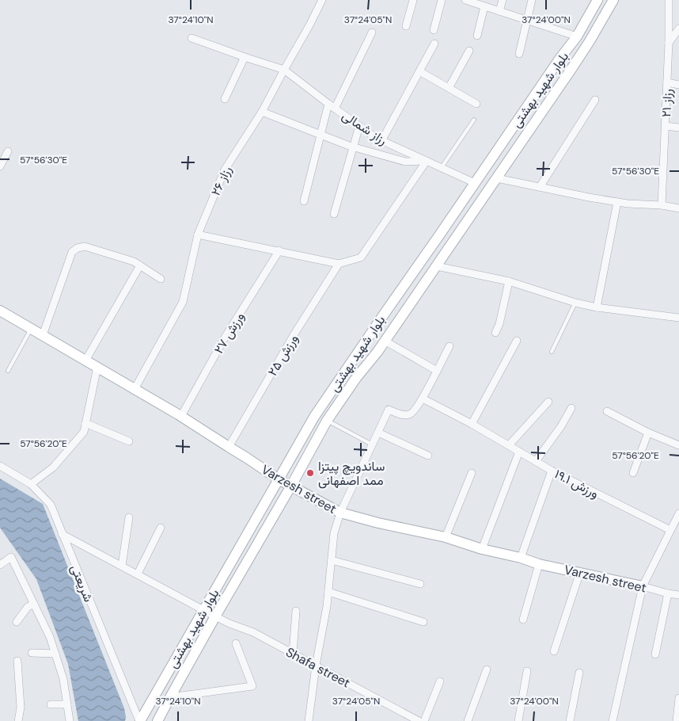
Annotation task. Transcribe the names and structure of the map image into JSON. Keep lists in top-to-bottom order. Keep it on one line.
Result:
{"streets":{"main road":["بلوار شهید بهشتی","Varzesh street"],"street":["رزاز ۲۱","رزاز شمالی","رزاز ۲۶","ورزش ۲۷","ورزش ۲۵","ورزش ۱۹.۱","شریعتی","Shafa street"]},"crossings":[["بلوار شهید بهشتی","رزاز شمالی"],["بلوار شهید بهشتی","Varzesh street"],["بلوار شهید بهشتی","شریعتی"],["بلوار شهید بهشتی","Shafa street"],["رزاز شمالی","رزاز ۲۶"],["رزاز ۲۶","Varzesh street"],["ورزش ۲۷","Varzesh street"],["ورزش ۲۵","Varzesh street"]],"places":["ساندویچ پیتزا ممد اصفهانی"],"coordinates":["37°24'10\"N","37°24'05\"N","37°24'00\"N","57°56'30\"E","57°56'20\"E"]}
